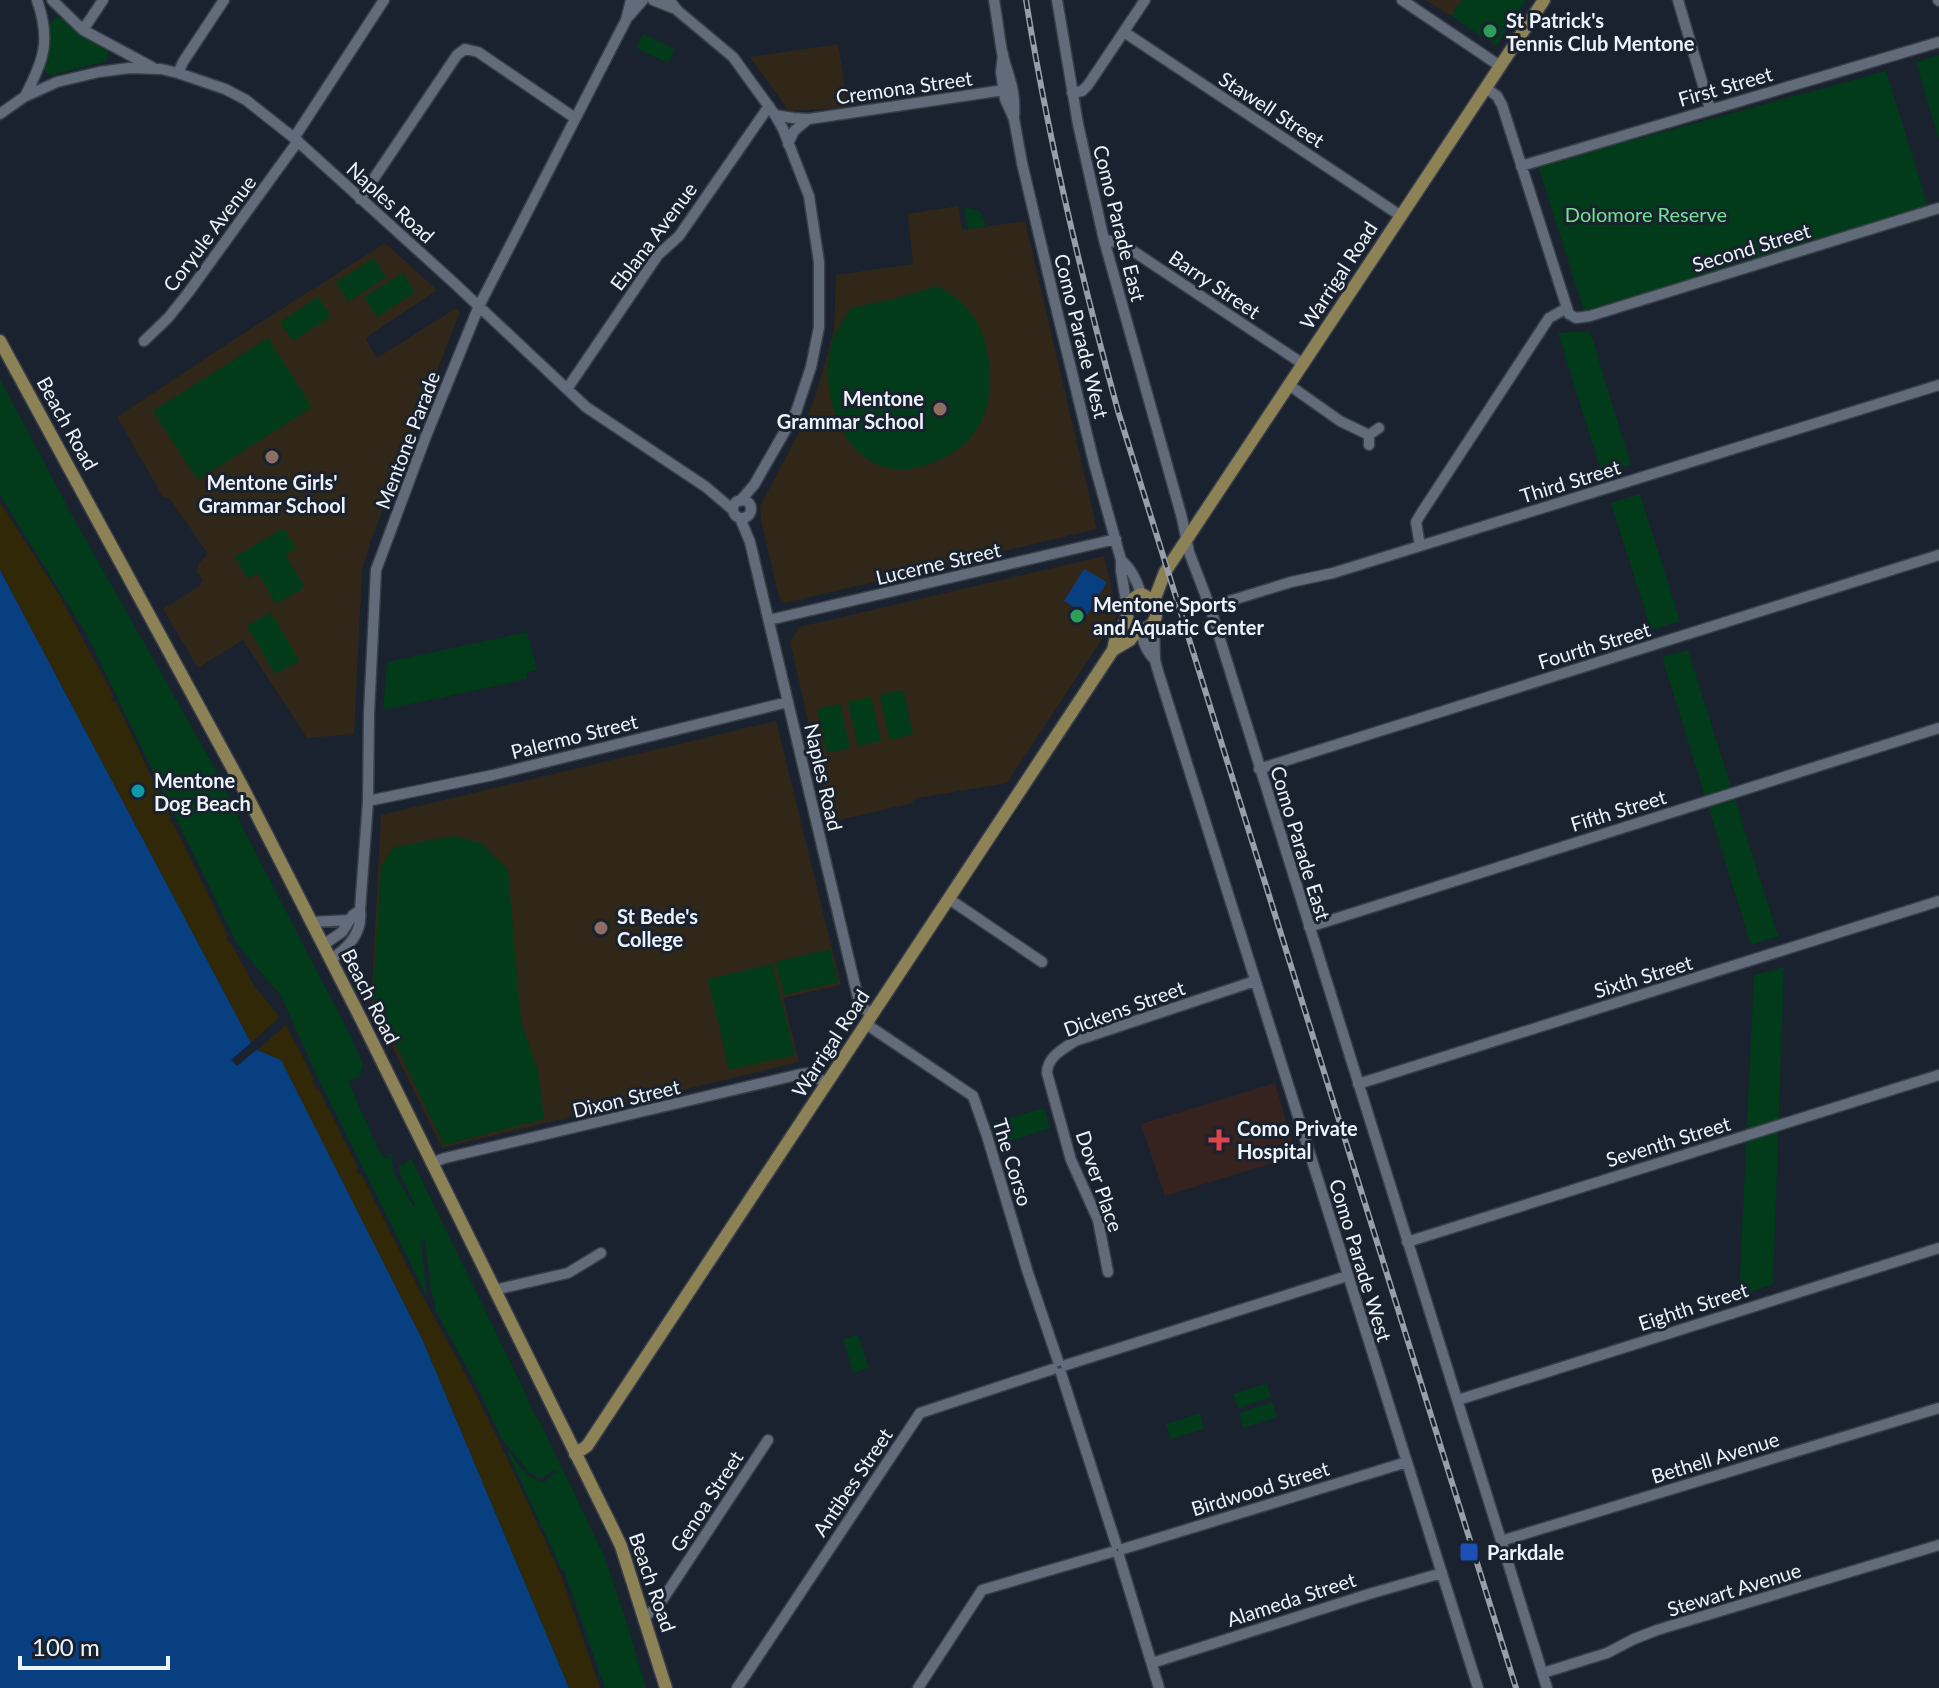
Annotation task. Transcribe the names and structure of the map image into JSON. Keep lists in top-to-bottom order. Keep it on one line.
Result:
{"streets":{"main road":["Warrigal Road","Beach Road"],"street":["First Street","Cremona Street","Stawell Street","Naples Road","Como Parade East","Coryule Avenue","Eblana Avenue","Second Street","Barry Street","Como Parade West","Mentone Parade","Third Street","Lucerne Street","Fourth Street","Palermo Street","Fifth Street","Sixth Street","Dickens Street","Dixon Street","Seventh Street","The Corso","Dover Place","Eighth Street","Bethell Avenue","Antibes Street","Birdwood Street","Genoa Street","Stewart Avenue","Alameda Street"]},"crossings":[["Cremona Street","Eblana Avenue"],["Cremona Street","Como Parade West"],["Stawell Street","Warrigal Road"],["Naples Road","Coryule Avenue"],["Naples Road","Eblana Avenue"],["Naples Road","Warrigal Road"],["Naples Road","Mentone Parade"],["Naples Road","Lucerne Street"],["Naples Road","Palermo Street"],["Naples Road","The Corso"],["Como Parade East","Warrigal Road"],["Como Parade East","Barry Street"],["Como Parade East","Third Street"],["Como Parade East","Fourth Street"],["Como Parade East","Fifth Street"],["Como Parade East","Sixth Street"],["Como Parade East","Seventh Street"],["Como Parade East","Eighth Street"],["Como Parade East","Bethell Avenue"],["Como Parade East","Stewart Avenue"],["Warrigal Road","Barry Street"],["Warrigal Road","Como Parade West"],["Warrigal Road","Beach Road"],["Warrigal Road","Dixon Street"],["Warrigal Road","The Corso"],["Como Parade West","Lucerne Street"],["Como Parade West","Dickens Street"],["Como Parade West","Antibes Street"],["Como Parade West","Birdwood Street"],["Como Parade West","Alameda Street"],["Beach Road","Mentone Parade"],["Beach Road","Dixon Street"],["Beach Road","Genoa Street"],["Mentone Parade","Palermo Street"],["Dickens Street","Dover Place"],["The Corso","Antibes Street"],["The Corso","Birdwood Street"],["The Corso","Alameda Street"]],"parks":["Dolomore Reserve"],"places":{"other":["St Patrick's Tennis Club Mentone","Mentone Grammar School","Mentone Girls' Grammar School","Mentone Sports and Aquatic Center","Mentone Dog Beach","St Bede's College"],"health":["Como Private Hospital"],"transit":["Parkdale"]},"scale_bar":"100 m"}
